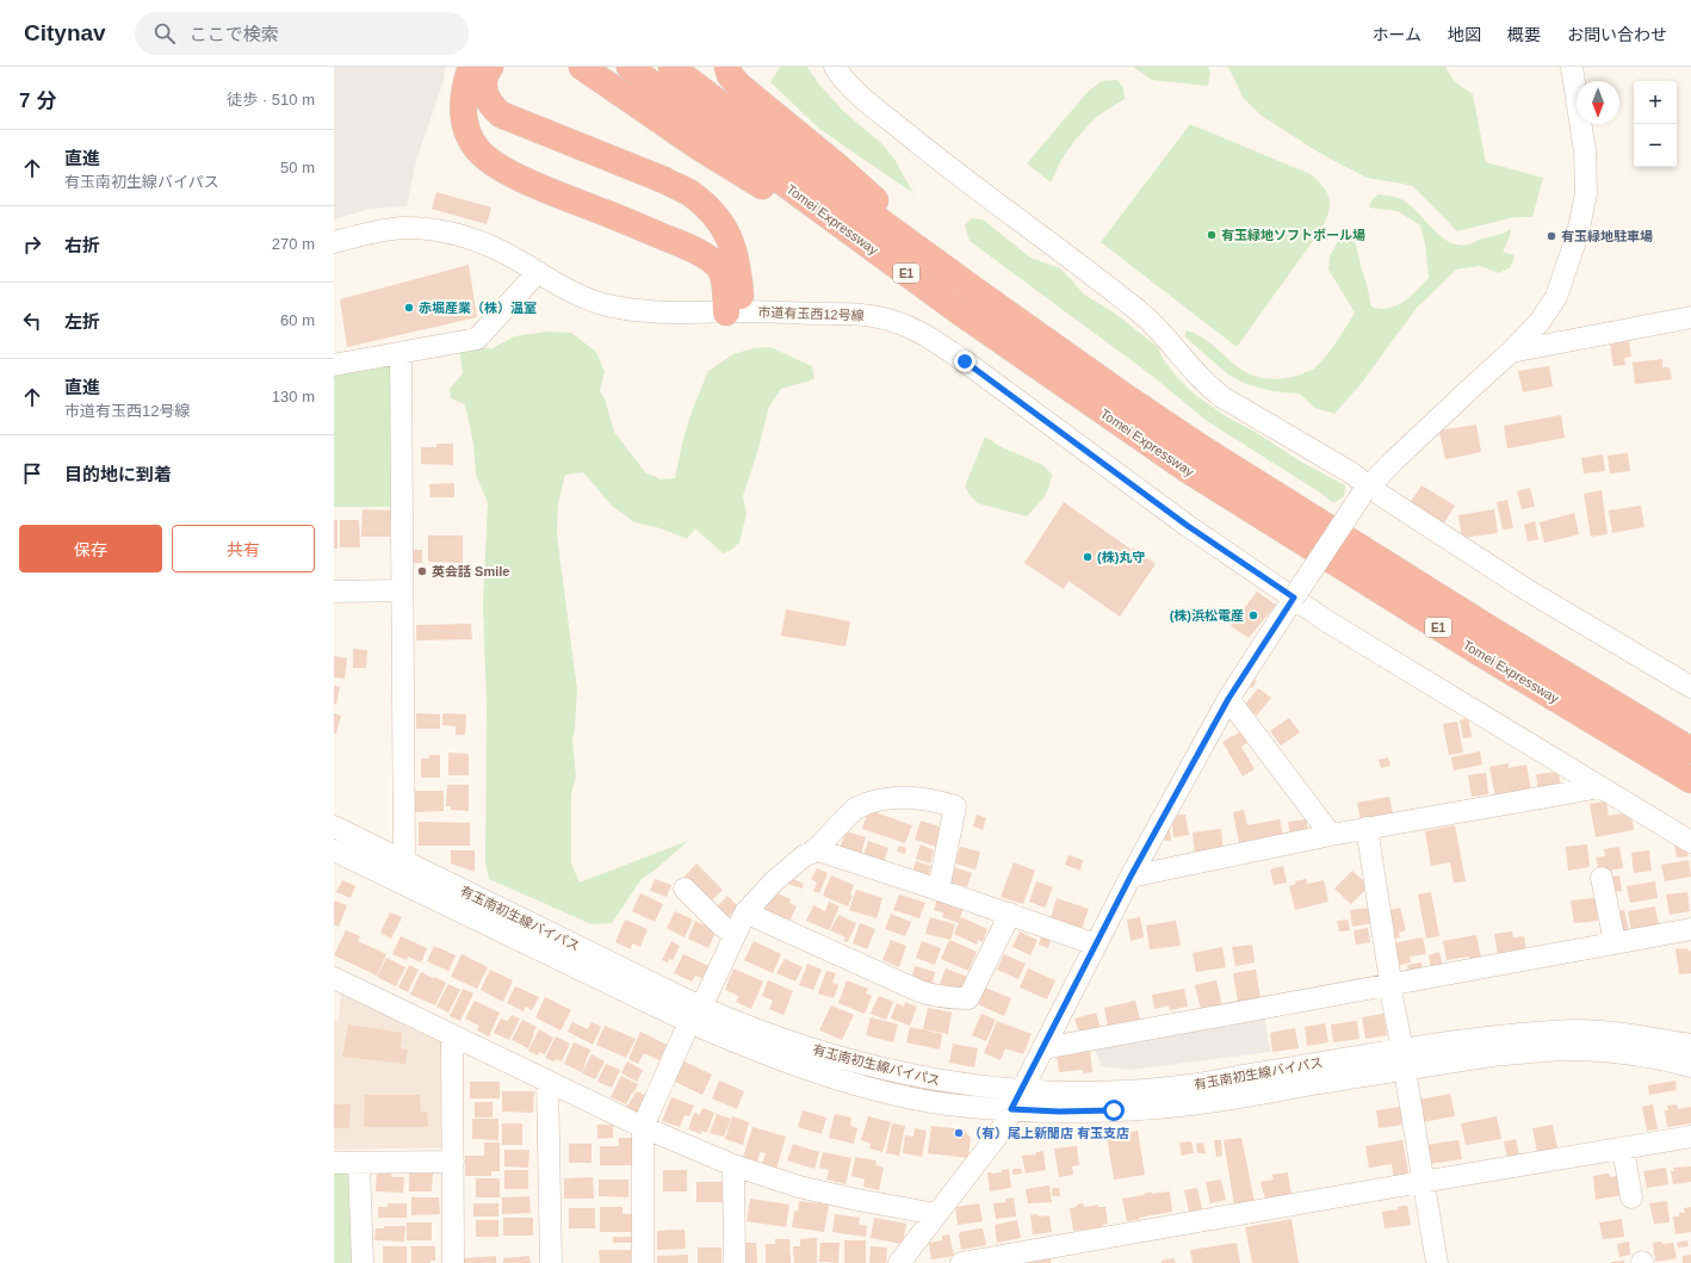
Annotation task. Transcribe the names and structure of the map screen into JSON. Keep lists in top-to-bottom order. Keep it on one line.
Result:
{"streets":{"highway":["Tomei Expressway","E1"],"street":["市道有玉西12号線","有玉南初生線バイパス"]},"places":["有玉緑地ソフトボール場","有玉緑地駐車場","赤堀産業（株）温室","(株)丸守","英会話 Smile","(株)浜松電産","（有）尾上新聞店 有玉支店"],"north":"bottom","page":{"header":"Citynav","search":"ここで検索","nav":["ホーム","地図","概要","お問い合わせ"],"heading":["7 分","徒歩 · 510 m"],"map_buttons":["+","−"],"list":[["直進","有玉南初生線バイパス","50 m"],["右折","270 m"],["左折","60 m"],["直進","市道有玉西12号線","130 m"],"目的地に到着"],"buttons":["保存","共有"]}}
